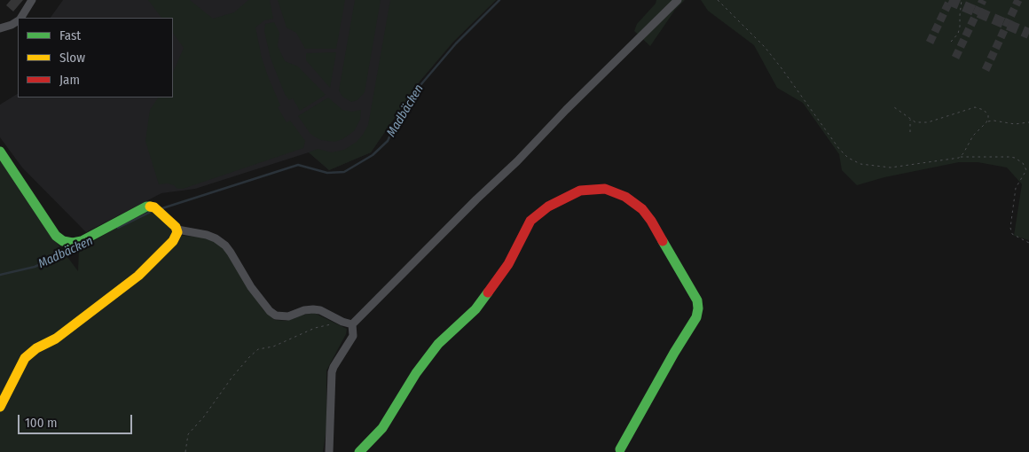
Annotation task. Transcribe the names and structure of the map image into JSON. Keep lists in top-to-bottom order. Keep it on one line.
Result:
{"water":["Madbäcken"],"legend":["Fast","Slow","Jam"],"scale_bar":"100 m"}
